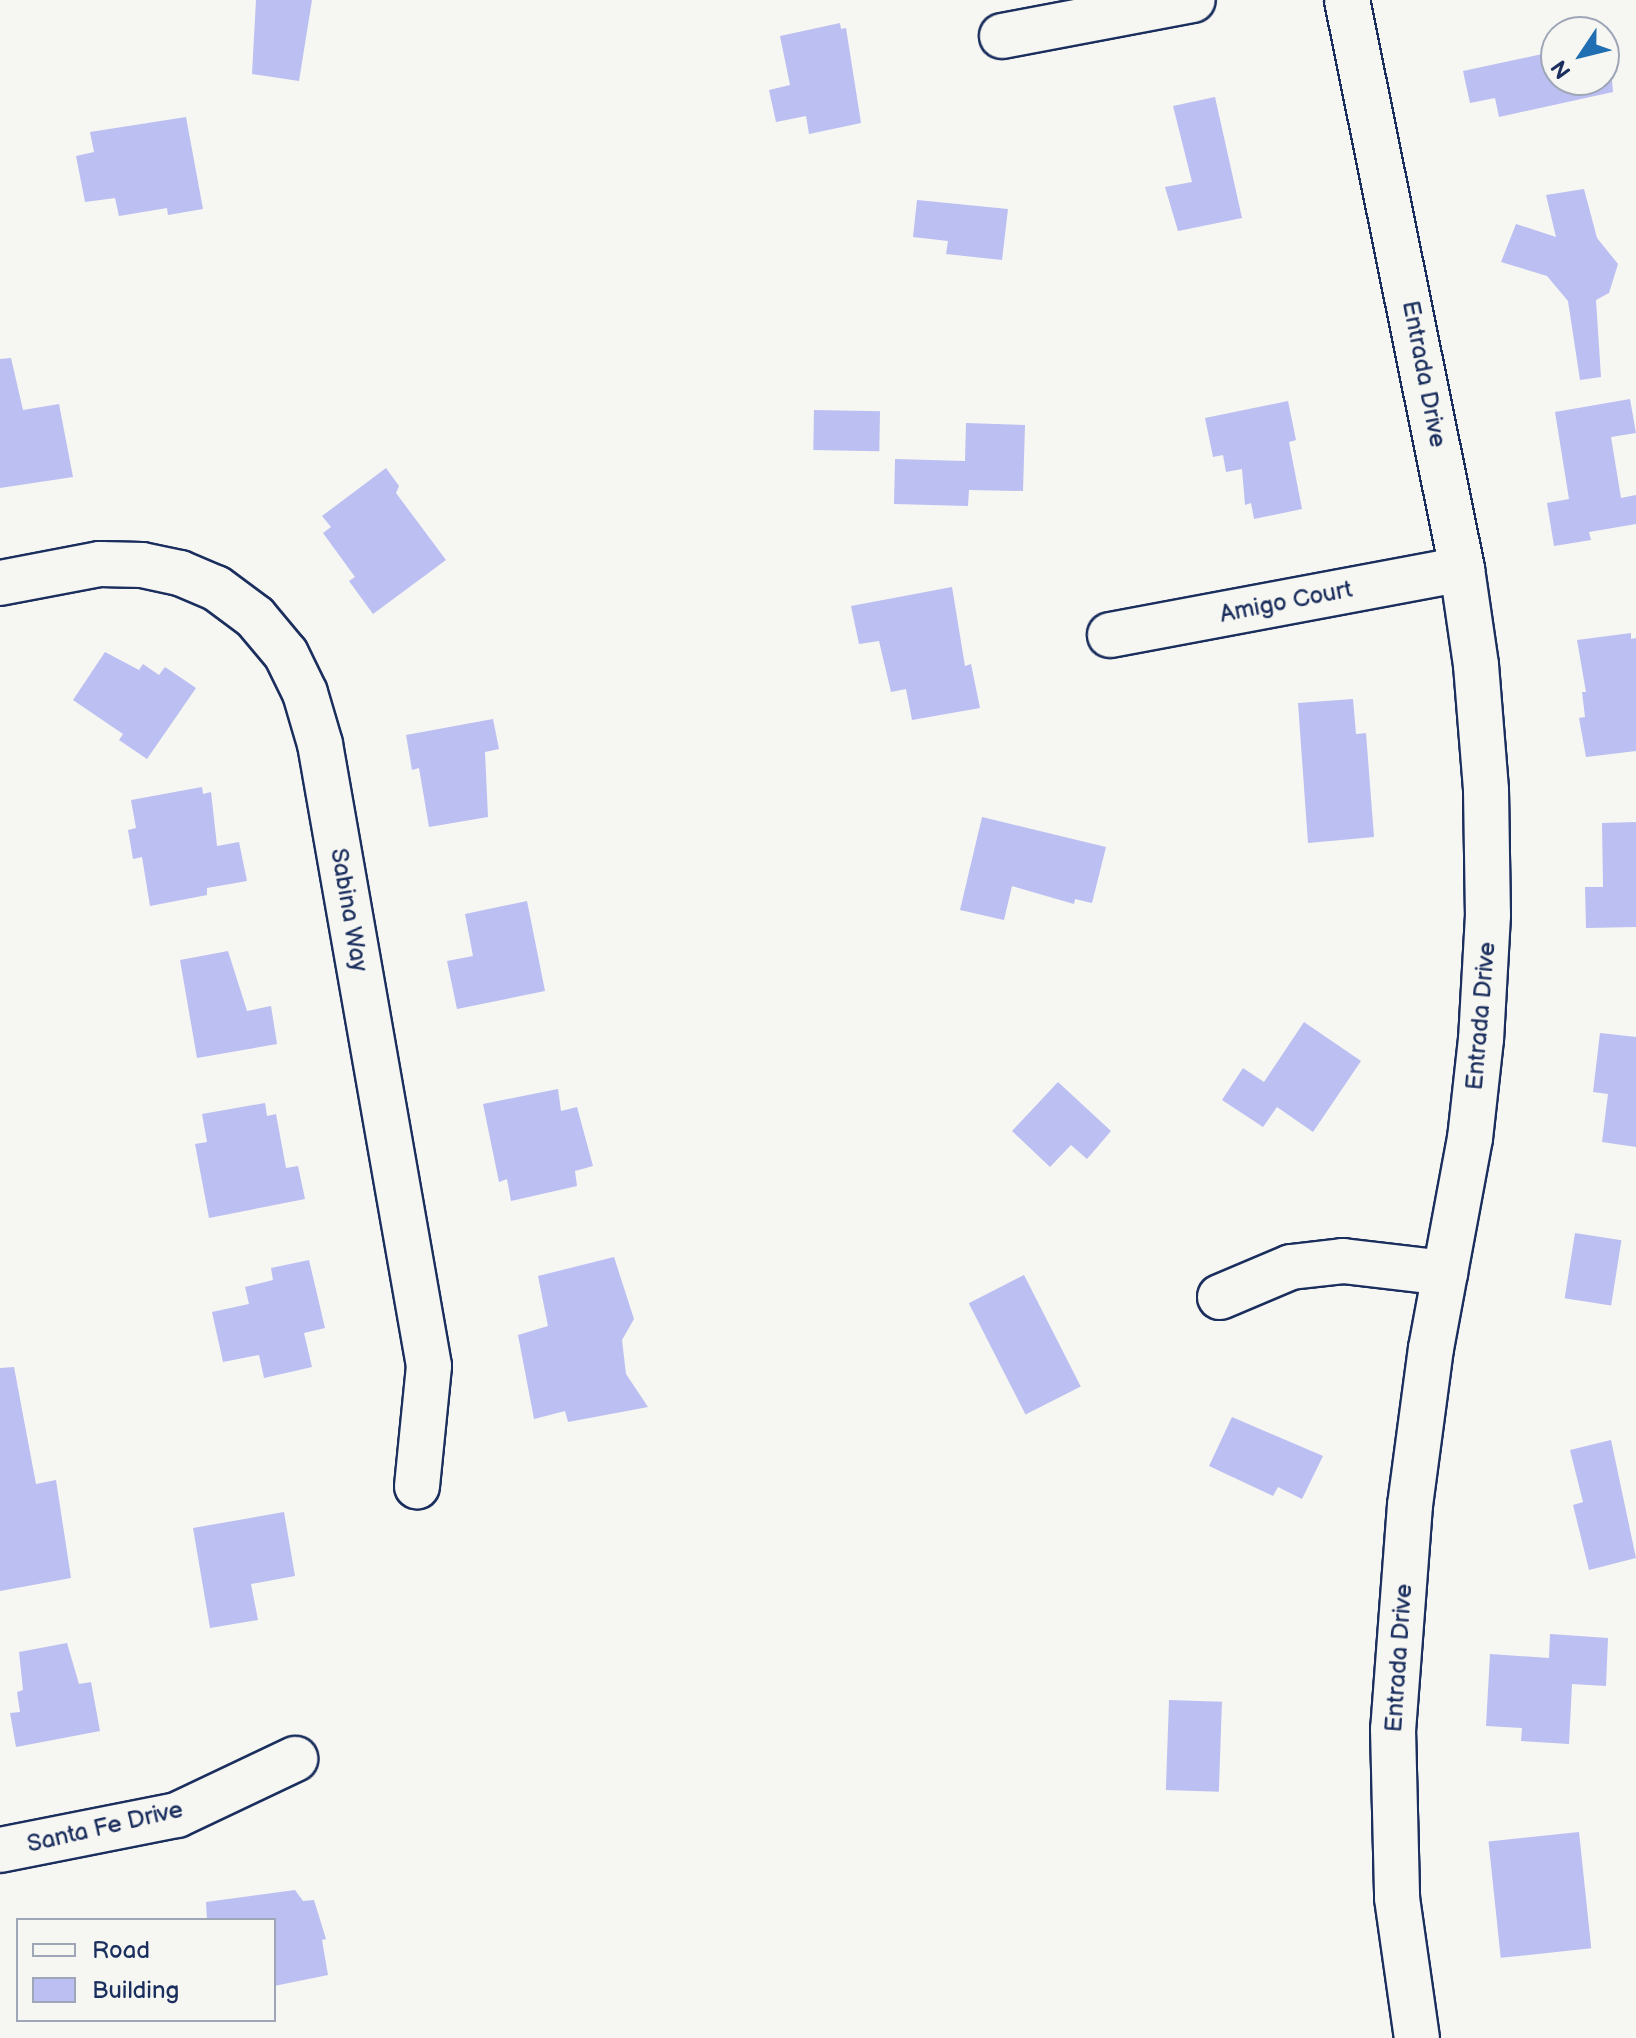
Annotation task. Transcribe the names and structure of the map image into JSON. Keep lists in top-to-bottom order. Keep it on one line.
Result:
{"streets":{"street":["Entrada Drive","Amigo Court","Sabina Way","Santa Fe Drive"]},"crossings":[["Entrada Drive","Amigo Court"]],"legend":["Road","Building"],"north":"bottom left"}
